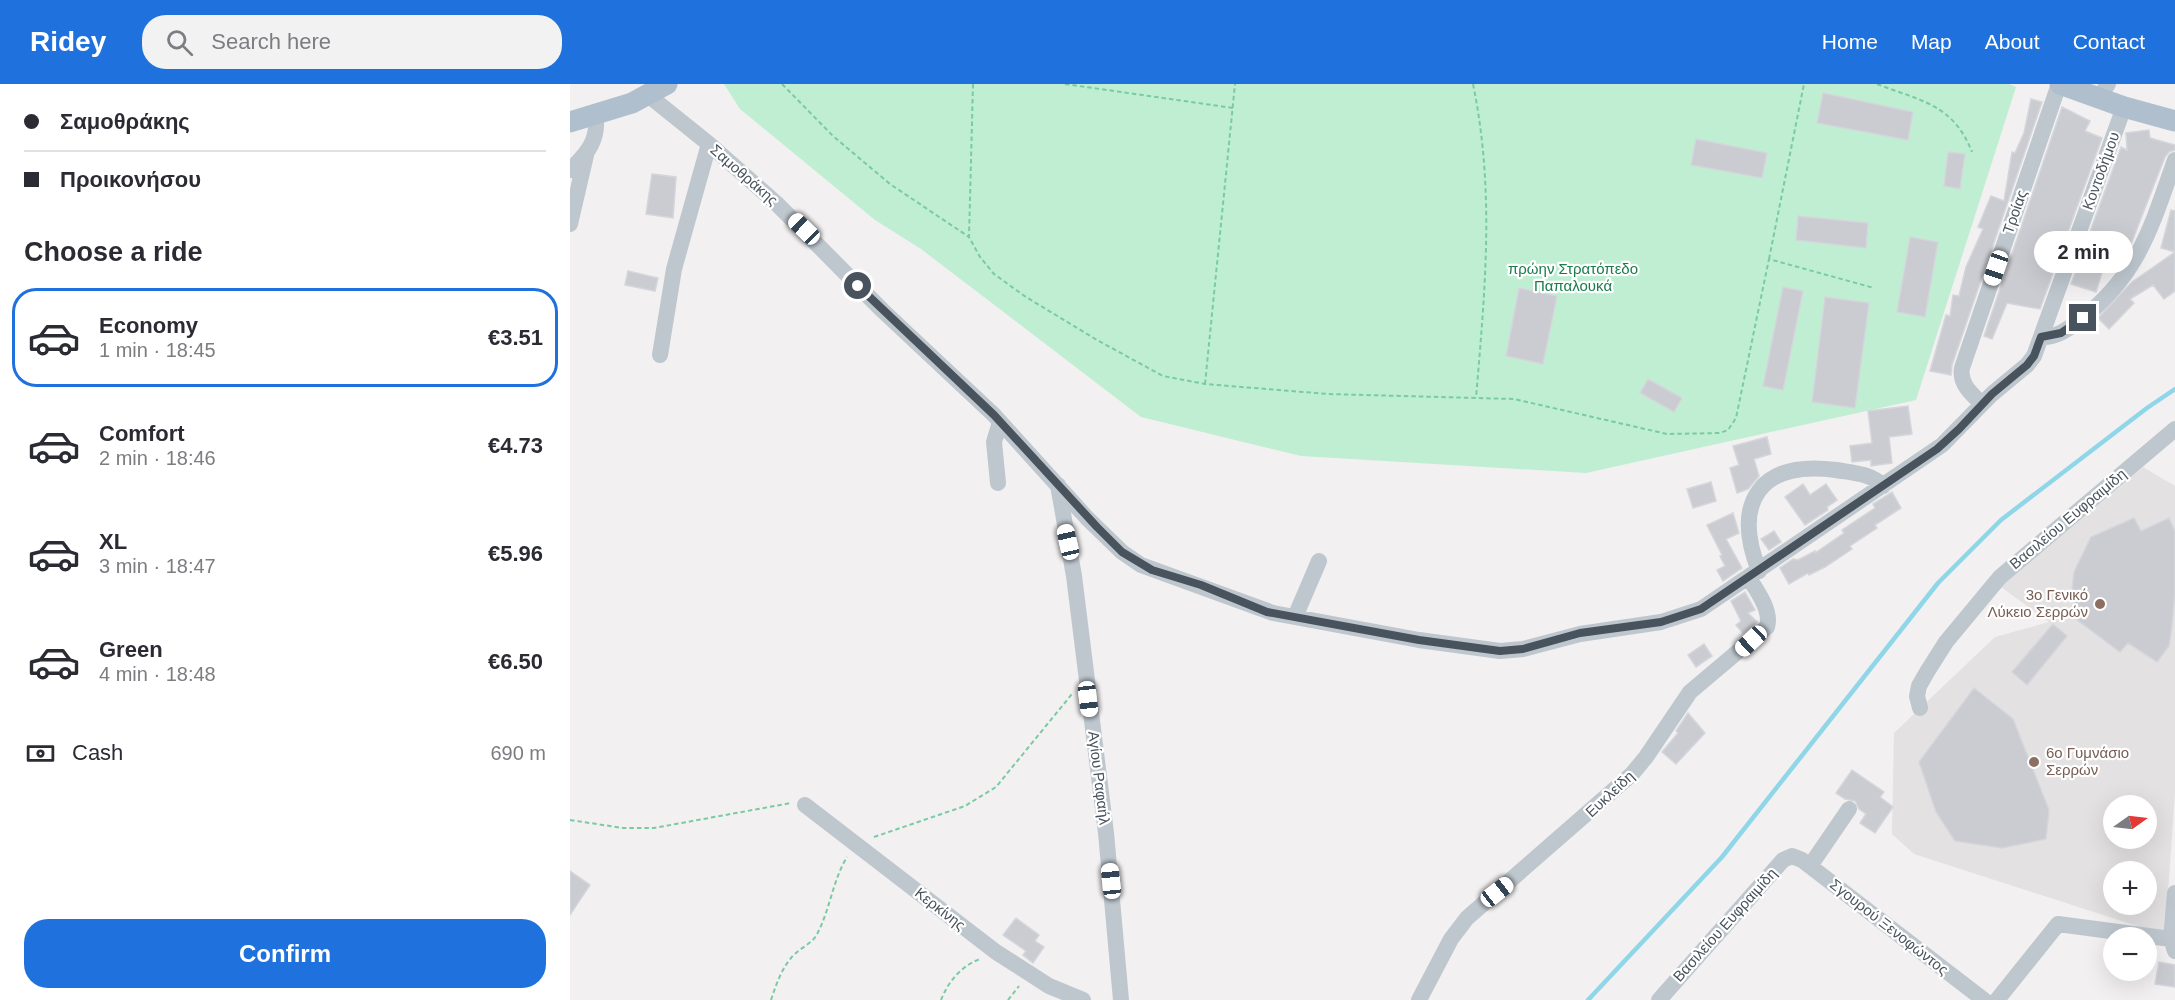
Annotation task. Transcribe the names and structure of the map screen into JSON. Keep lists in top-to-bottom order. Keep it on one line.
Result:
{"streets":{"street":["Κοντοδήμου","Σαμοθράκης","Τροίας","Βασιλείου Ευφραιμίδη","Αγίου Ραφαήλ","Ευκλείδη","Κερκίνης","Σγουρού Ξενοφώντος"]},"crossings":[["Σαμοθράκης","Αγίου Ραφαήλ"],["Σαμοθράκης","Ευκλείδη"],["Βασιλείου Ευφραιμίδη","Σγουρού Ξενοφώντος"]],"parks":["πρώην Στρατόπεδο Παπαλουκά"],"places":["3ο Γενικό Λύκειο Σερρών","6ο Γυμνάσιο Σερρών"],"north":"right","page":{"header":"Ridey","search":"Search here","nav":["Home","Map","About","Contact"],"banner":["Σαμοθράκης","Προικονήσου"],"heading":"Choose a ride","bubble":"2 min","list":[{"name":"Economy","note":"1 min · 18:45","value":"€3.51"},{"name":"Comfort","note":"2 min · 18:46","value":"€4.73"},{"name":"XL","note":"3 min · 18:47","value":"€5.96"},{"name":"Green","note":"4 min · 18:48","value":"€6.50"}],"pay":["Cash","690 m"],"map_buttons":["+","−"],"buttons":"Confirm"}}
